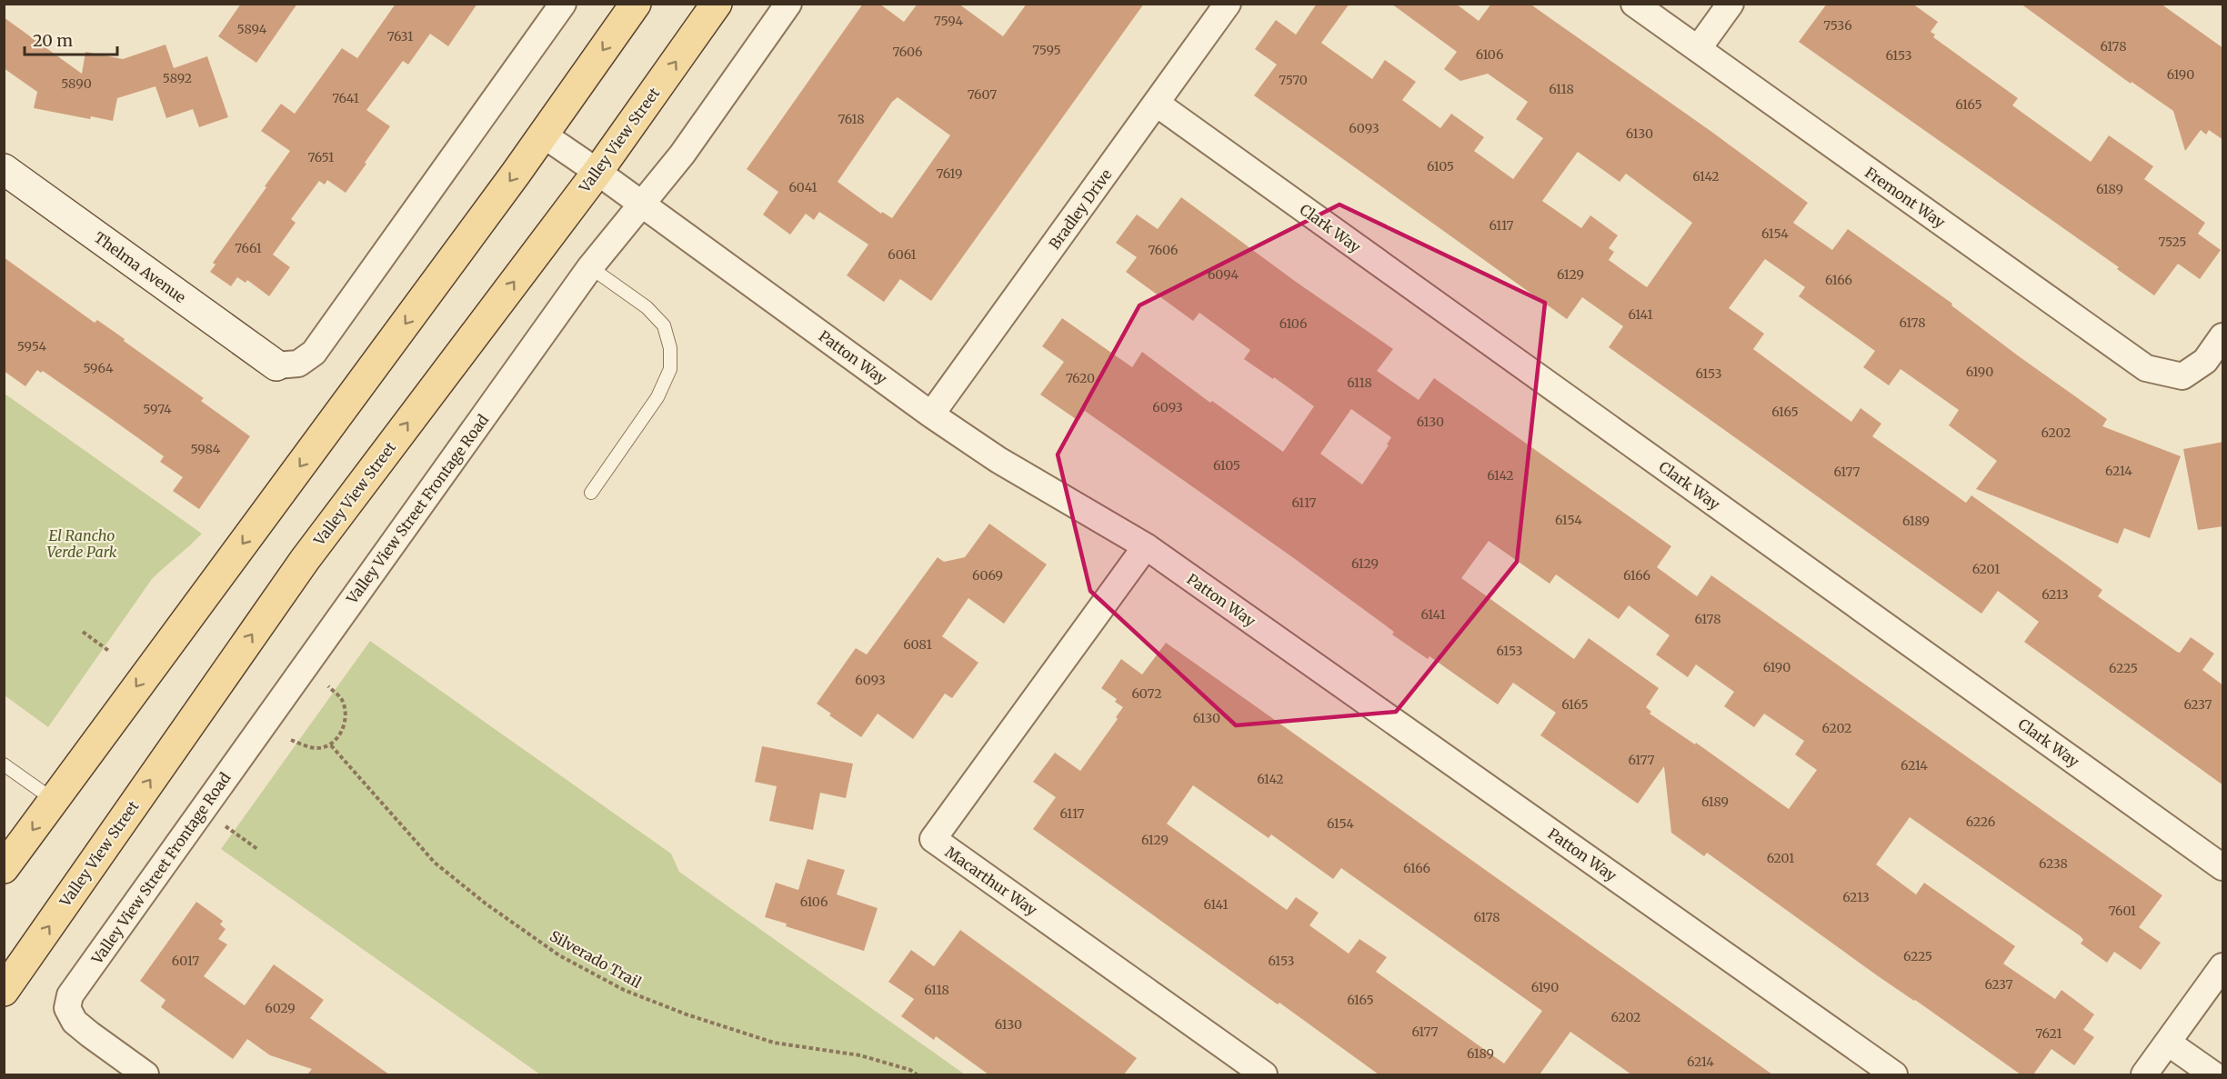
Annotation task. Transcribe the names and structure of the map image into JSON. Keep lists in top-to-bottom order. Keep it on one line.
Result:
{"streets":{"main road":["Valley View Street"],"street":["Fremont Way","Bradley Drive","Clark Way","Thelma Avenue","Patton Way","Valley View Street Frontage Road","Macarthur Way"],"path":["Silverado Trail"]},"crossings":[["Valley View Street","Patton Way"],["Bradley Drive","Clark Way"],["Bradley Drive","Patton Way"],["Patton Way","Valley View Street Frontage Road"],["Patton Way","Macarthur Way"]],"parks":["El Rancho Verde Park"],"house_numbers":["7594","7536","5894","7631","6178","7595","7606","6106","6153","6190","5892","7570","5890","6118","7607","7641","6165","7618","6093","6130","7651","6105","7619","6142","6041","6189","6117","6154","7525","7661","7606","6061","6094","6129","6166","6141","6178","6106","5954","5964","6190","6153","7620","6118","6093","5974","6165","6130","6202","5984","6105","6214","6177","6142","6117","6154","6189","6129","6201","6069","6166","6213","6141","6178","6081","6153","6190","6225","6093","6072","6165","6237","6130","6202","6177","6214","6142","6189","6117","6226","6154","6129","6201","6238","6166","6213","6106","6141","7601","6178","6225","6017","6153","6237","6190","6118","6165","6029","6202","6130","6177","7621","6189","6214"],"scale_bar":"20 m"}
